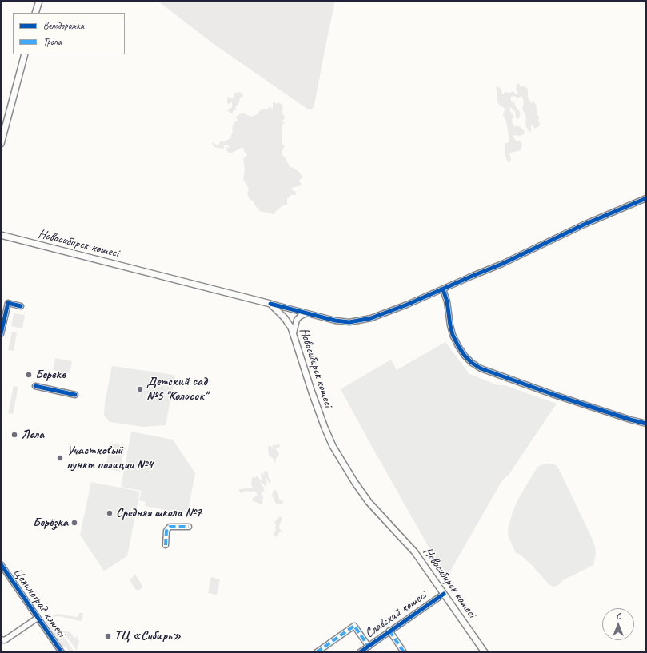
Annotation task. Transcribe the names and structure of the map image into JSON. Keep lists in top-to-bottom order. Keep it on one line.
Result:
{"streets":{"main road":["Новосибирск көшесі"],"street":["Целиноград көшесі","Славский көшесі"]},"crossings":[["Новосибирск көшесі","Славский көшесі"]],"places":["Береке","Детский сад №5 \"Колосок\"","Лола","Участковый пункт полиции №4","Средняя школа №7","Берёзка","ТЦ «Сибирь»"],"legend":["Велодорожка","Тропа"],"north":"top"}
